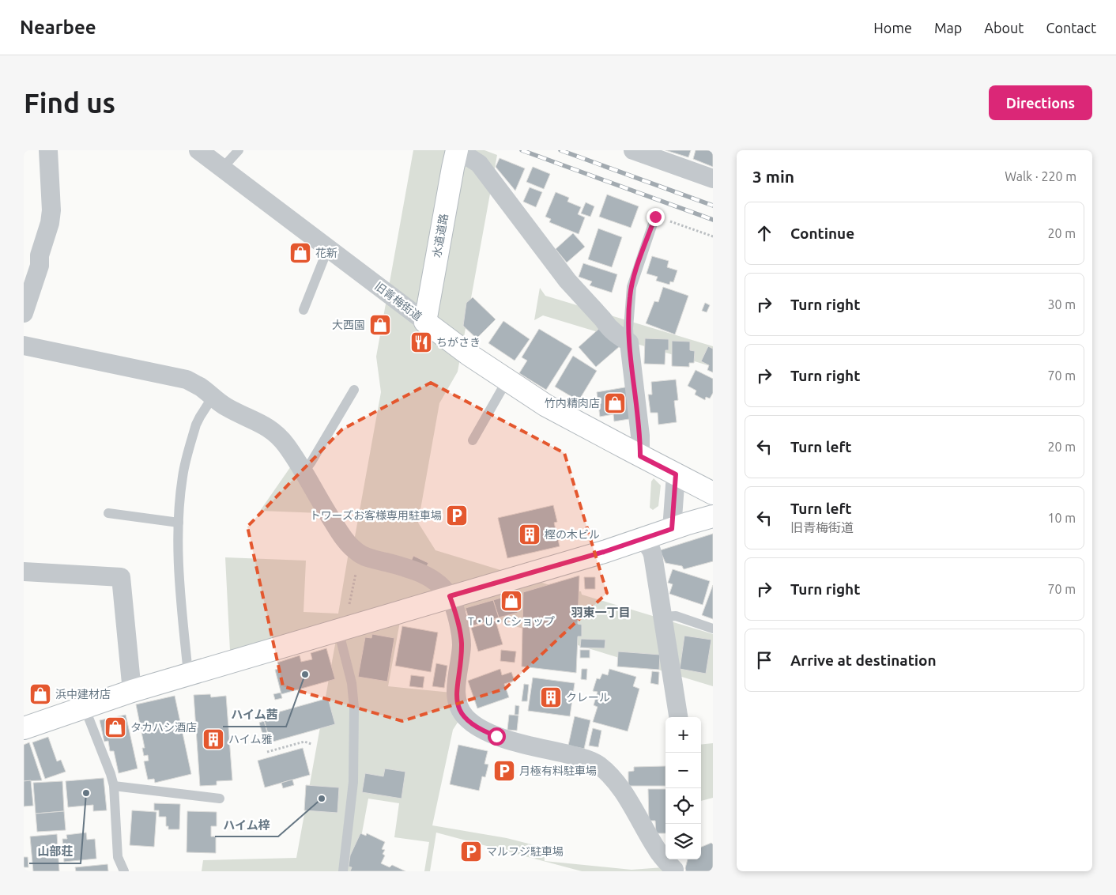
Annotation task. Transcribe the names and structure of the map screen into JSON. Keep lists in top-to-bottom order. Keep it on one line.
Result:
{"streets":{"street":["水道道路","旧青梅街道"]},"crossings":[["水道道路","旧青梅街道"]],"districts":["羽東一丁目"],"places":{"shop":["花新","大西園","竹内精肉店","T・U・Cショップ","浜中建材店","タカハシ酒店"],"restaurant":["ちがさき"],"parking":["トワーズお客様専用駐車場","月極有料駐車場","マルフジ駐車場"],"building":["樫の木ビル","クレール","ハイム雅"],"other":["ハイム茜","山部荘","ハイム梓"]},"page":{"header":"Nearbee","nav":["Home","Map","About","Contact"],"buttons":"Directions","title":"Find us","heading":["3 min","Walk · 220 m"],"list":[["Continue","20 m"],["Turn right","30 m"],["Turn right","70 m"],["Turn left","20 m"],["Turn left","旧青梅街道","10 m"],["Turn right","70 m"],"Arrive at destination"],"map_buttons":["+","−"]}}
